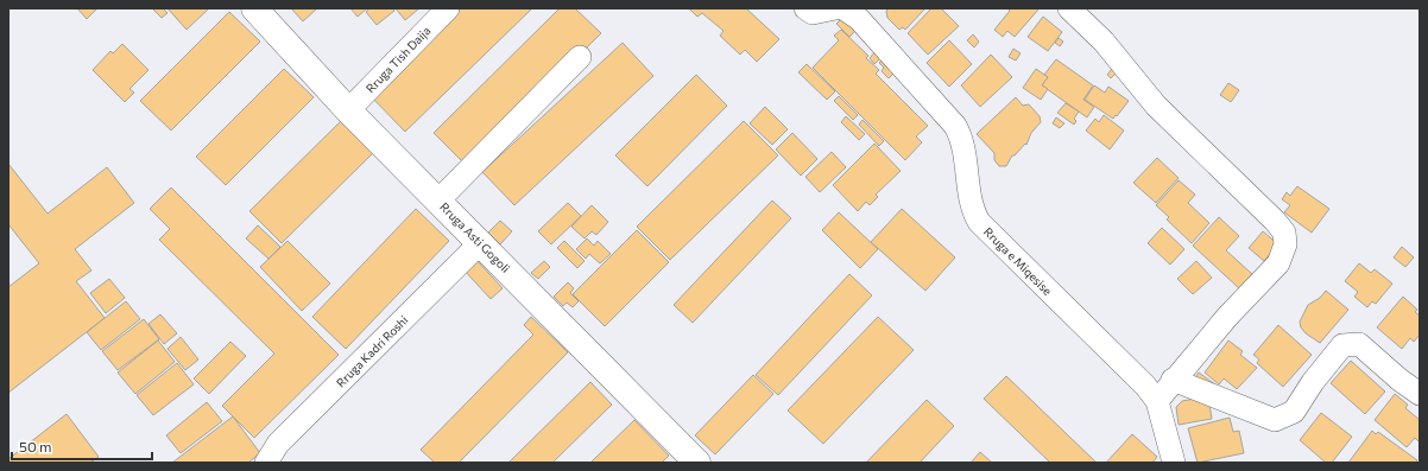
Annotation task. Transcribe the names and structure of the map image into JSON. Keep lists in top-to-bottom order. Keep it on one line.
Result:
{"streets":{"street":["Rruga Tish Daija","Rruga Asti Gogoli","Rruga e Miqesise","Rruga Kadri Roshi"]},"crossings":[["Rruga Tish Daija","Rruga Asti Gogoli"],["Rruga Asti Gogoli","Rruga Kadri Roshi"]],"scale_bar":"50 m"}
